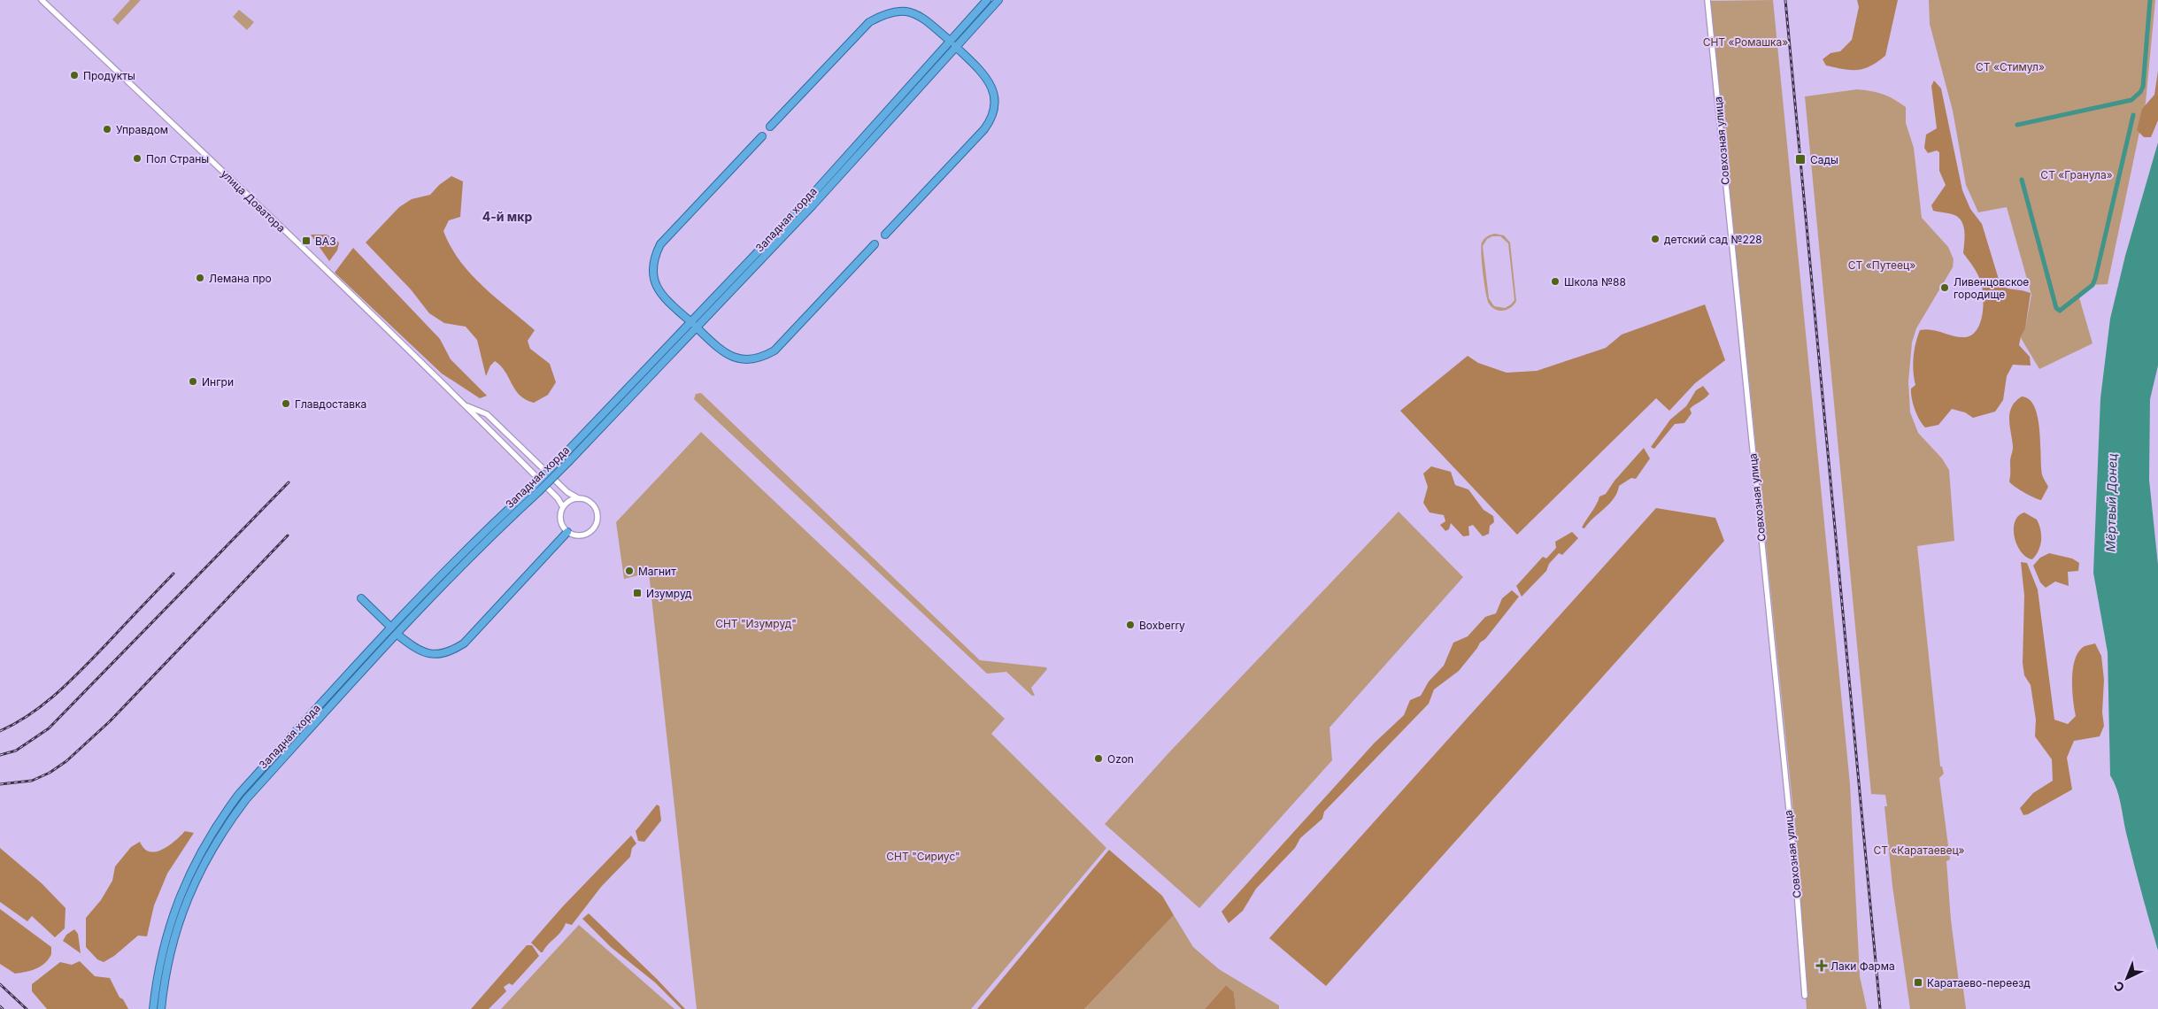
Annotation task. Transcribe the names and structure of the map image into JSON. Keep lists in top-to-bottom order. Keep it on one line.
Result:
{"streets":{"highway":["Западная хорда"],"street":["Совхозная улица","улица Доватора"]},"districts":["4-й мкр"],"water":["Мёртвый Донец"],"parks":["СНТ «Ромашка»","СТ «Стимул»","СТ «Гранула»","СТ «Путеец»","СНТ \"Изумруд\"","СТ «Каратаевец»","СНТ \"Сириус\""],"places":{"other":["Продукты","Управдом","Пол Страны","детский сад №228","Лемана про","Школа №88","Ливенцовское городище","Ингри","Главдоставка","Магнит","Boxberry","Ozon"],"transit":["Сады","ВАЗ","Изумруд","Каратаево-переезд"],"health":["Лаки Фарма"]},"north":"bottom left"}
